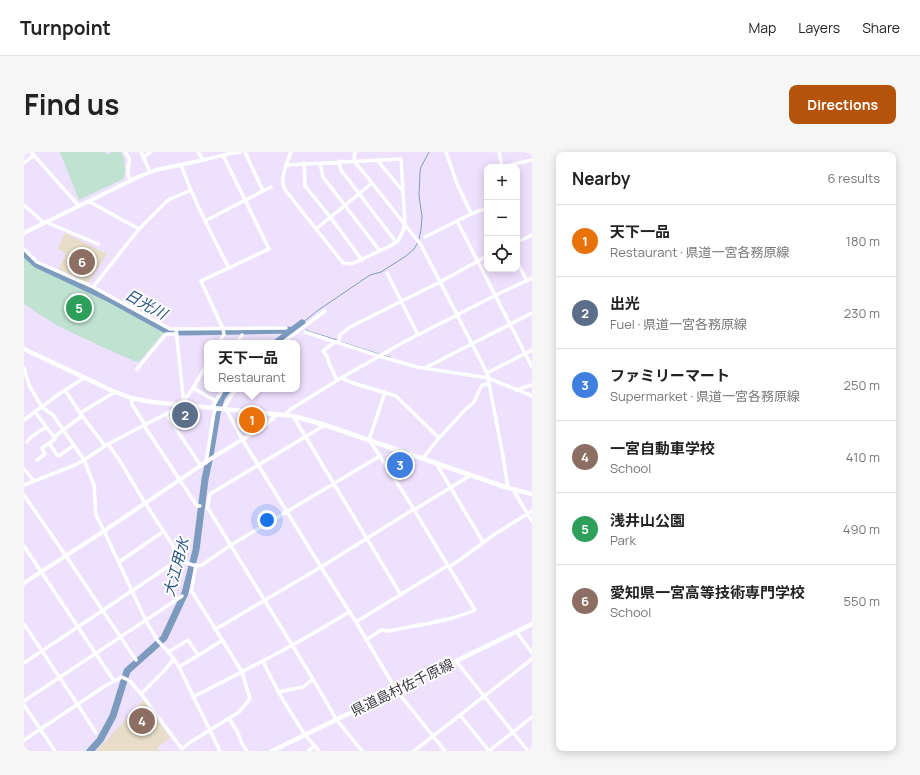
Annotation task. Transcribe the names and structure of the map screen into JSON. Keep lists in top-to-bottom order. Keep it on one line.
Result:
{"streets":{"main road":["県道島村佐千原線"]},"water":["日光川","大江用水"],"page":{"header":"Turnpoint","nav":["Map","Layers","Share"],"title":"Find us","buttons":"Directions","heading":["Nearby","6 results"],"map_buttons":["+","−"],"list":[{"mark":"1","name":"天下一品","note":"Restaurant · 県道一宮各務原線","value":"180 m"},{"mark":"2","name":"出光","note":"Fuel · 県道一宮各務原線","value":"230 m"},{"mark":"3","name":"ファミリーマート","note":"Supermarket · 県道一宮各務原線","value":"250 m"},{"mark":"4","name":"一宮自動車学校","note":"School","value":"410 m"},{"mark":"5","name":"浅井山公園","note":"Park","value":"490 m"},{"mark":"6","name":"愛知県一宮高等技術専門学校","note":"School","value":"550 m"}],"pins":["6","5","2","1","3","4"],"popup":["天下一品","Restaurant"]}}
